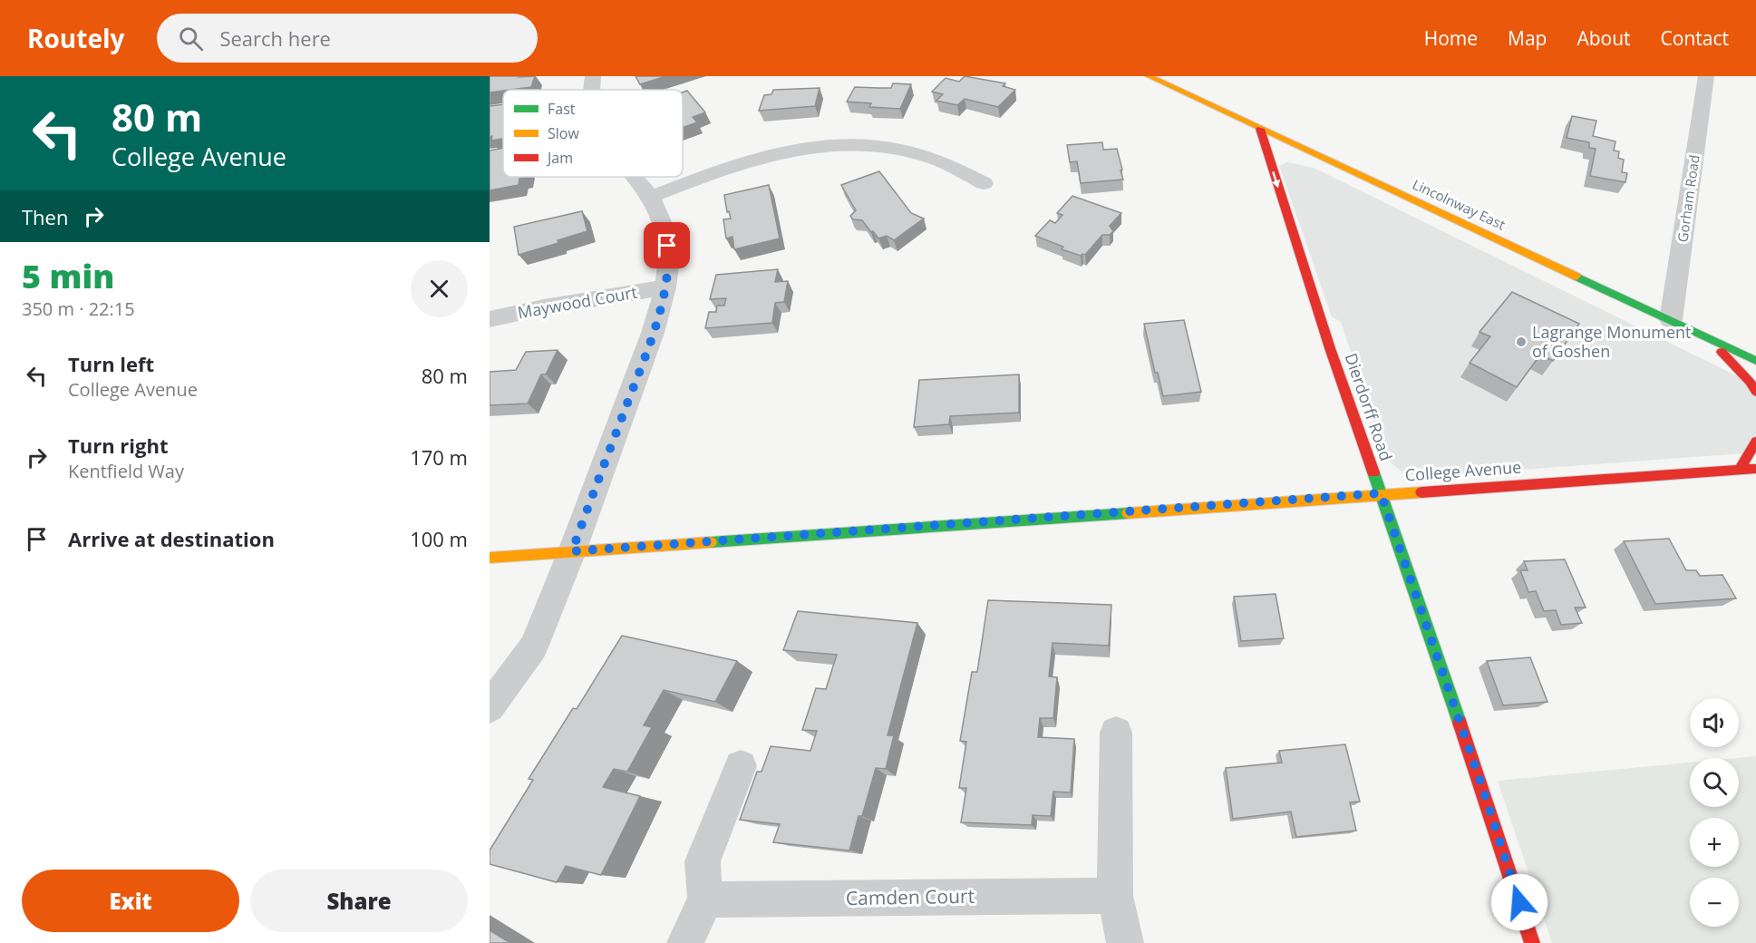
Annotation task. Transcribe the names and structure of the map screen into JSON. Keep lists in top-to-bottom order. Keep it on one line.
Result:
{"streets":{"main road":["Lincolnway East","Dierdorff Road","College Avenue"],"street":["Gorham Road","Maywood Court","Camden Court"]},"crossings":[["Gorham Road","Lincolnway East"],["Lincolnway East","Dierdorff Road"],["Dierdorff Road","College Avenue"]],"one_way":["Dierdorff Road"],"places":["Lagrange Monument of Goshen"],"legend":["Fast","Slow","Jam"],"page":{"header":"Routely","search":"Search here","nav":["Home","Map","About","Contact"],"turn":["80 m","College Avenue"],"then":"Then","heading":["5 min","350 m · 22:15"],"list":[{"name":"Turn left","note":"College Avenue","value":"80 m"},{"name":"Turn right","note":"Kentfield Way","value":"170 m"},{"name":"Arrive at destination","value":"100 m"}],"map_buttons":["+","−"],"buttons":["Exit","Share"]}}
